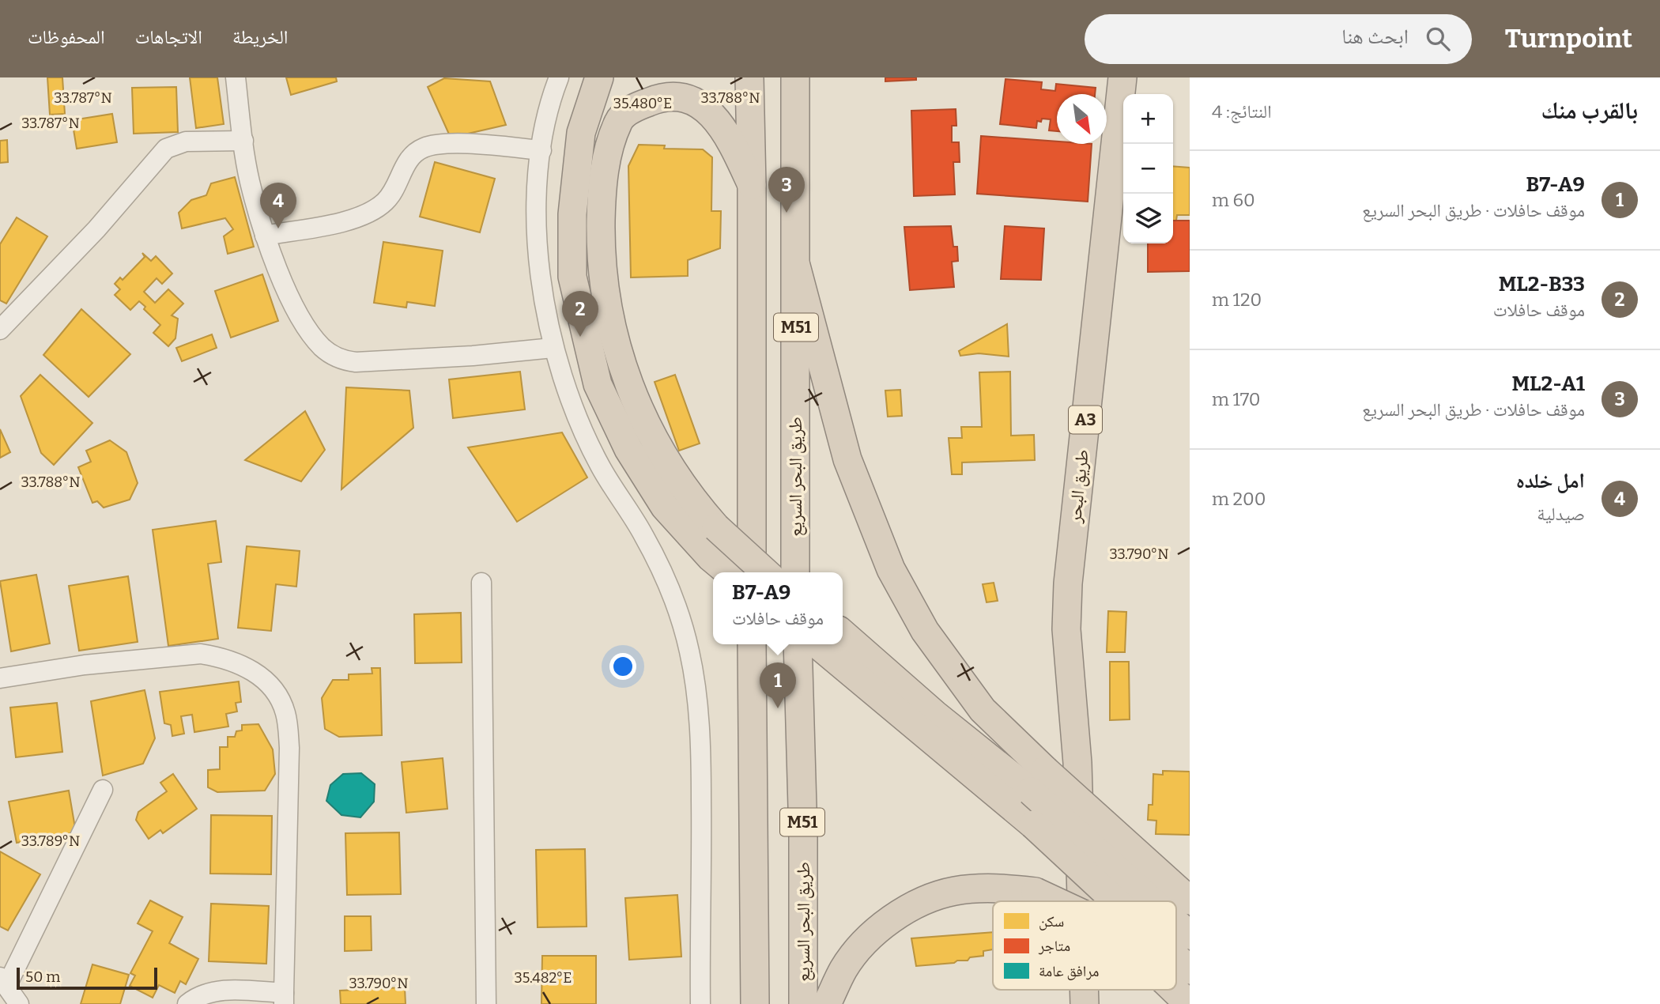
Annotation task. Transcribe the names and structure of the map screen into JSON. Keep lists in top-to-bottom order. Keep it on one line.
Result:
{"streets":{"highway":["M51","A3","طريق البحر السريع","طريق البحر"]},"legend":["سكن","متاجر","مرافق عامة"],"scale_bar":"50 m","north":"bottom right","page":{"header":"Turnpoint","search":"ابحث هنا","nav":["الخريطة","الاتجاهات","المحفوظات"],"heading":["بالقرب منك","النتائج: 4"],"map_buttons":["+","−"],"list":[{"mark":"1","name":"B7-A9","note":"موقف حافلات · طريق البحر السريع","value":"60 m"},{"mark":"2","name":"ML2-B33","note":"موقف حافلات","value":"120 m"},{"mark":"3","name":"ML2-A1","note":"موقف حافلات · طريق البحر السريع","value":"170 m"},{"mark":"4","name":"امل خلده","note":"صيدلية","value":"200 m"}],"pins":["3","4","2","1"],"popup":["B7-A9","موقف حافلات"],"scale":"50 m"},"coordinates":["33.787°N","33.788°N","35.480°E","33.790°N","33.789°N","35.482°E"]}
